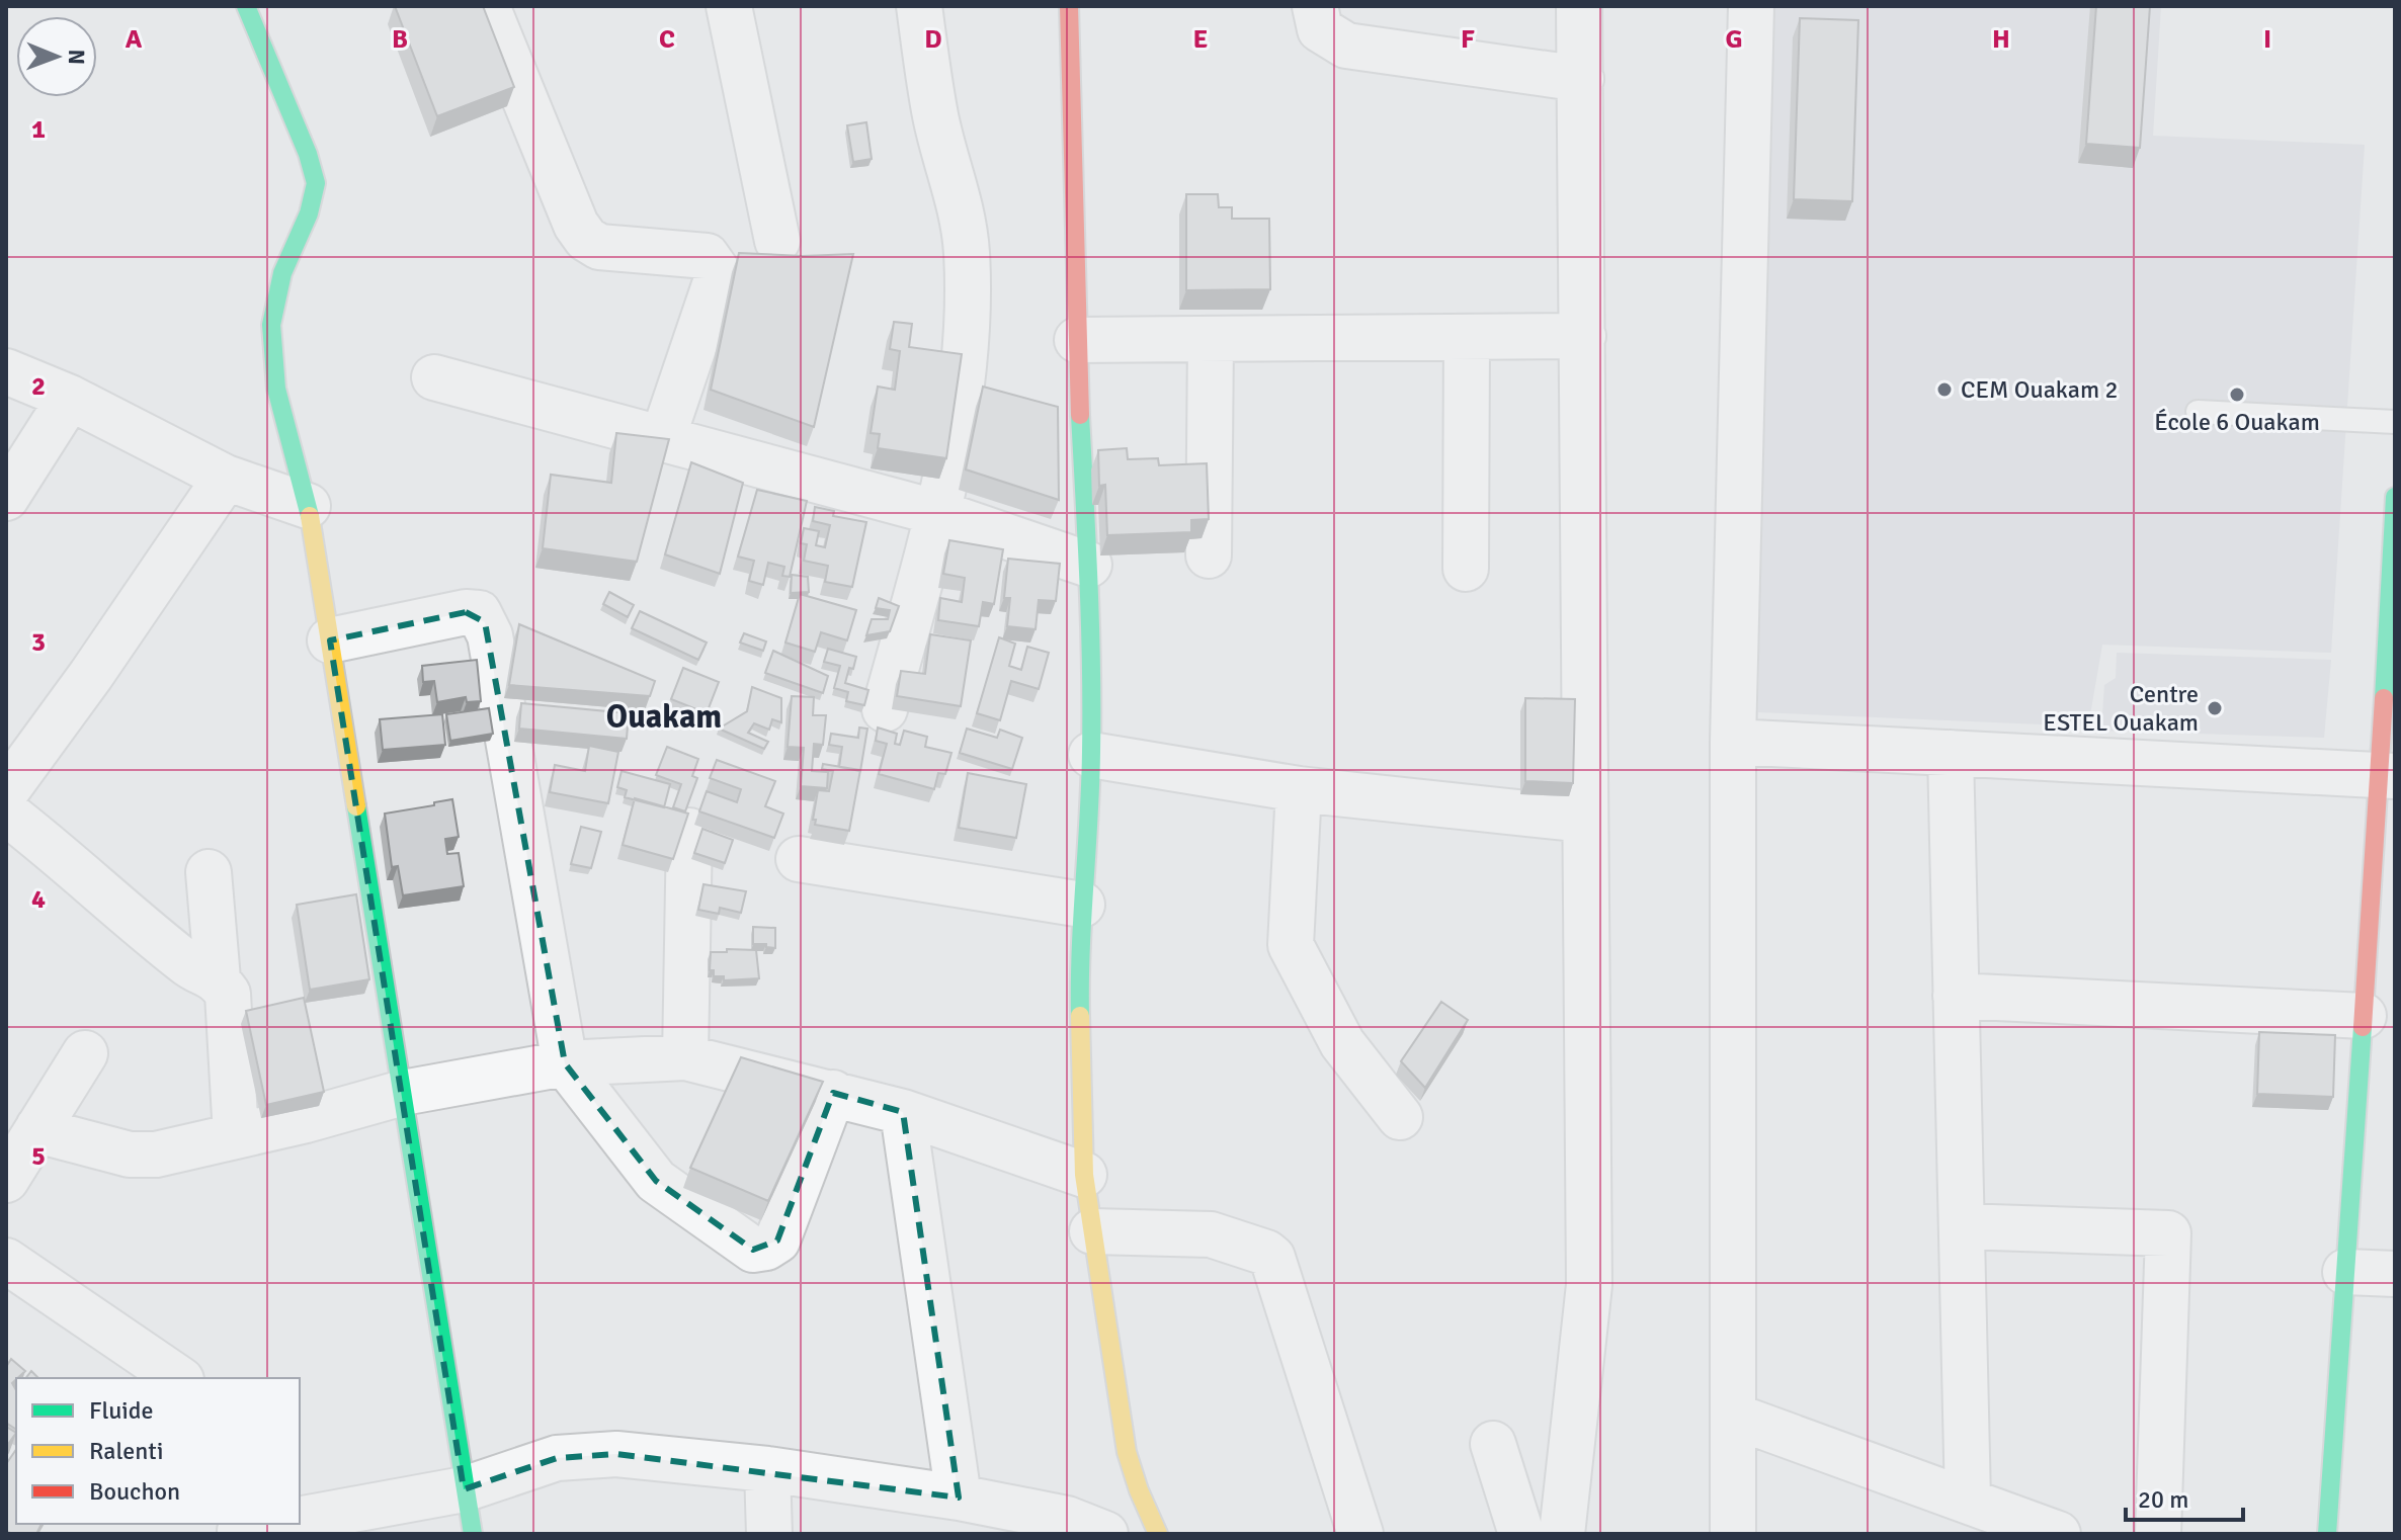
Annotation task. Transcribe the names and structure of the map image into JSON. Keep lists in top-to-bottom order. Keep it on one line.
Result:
{"districts":["Ouakam"],"places":["CEM Ouakam 2","École 6 Ouakam","Centre ESTEL Ouakam"],"legend":["Fluide","Ralenti","Bouchon"],"scale_bar":"20 m","north":"right","grid":{"columns":["A","B","C","D","E","F","G","H","I"],"rows":["1","2","3","4","5"]}}
